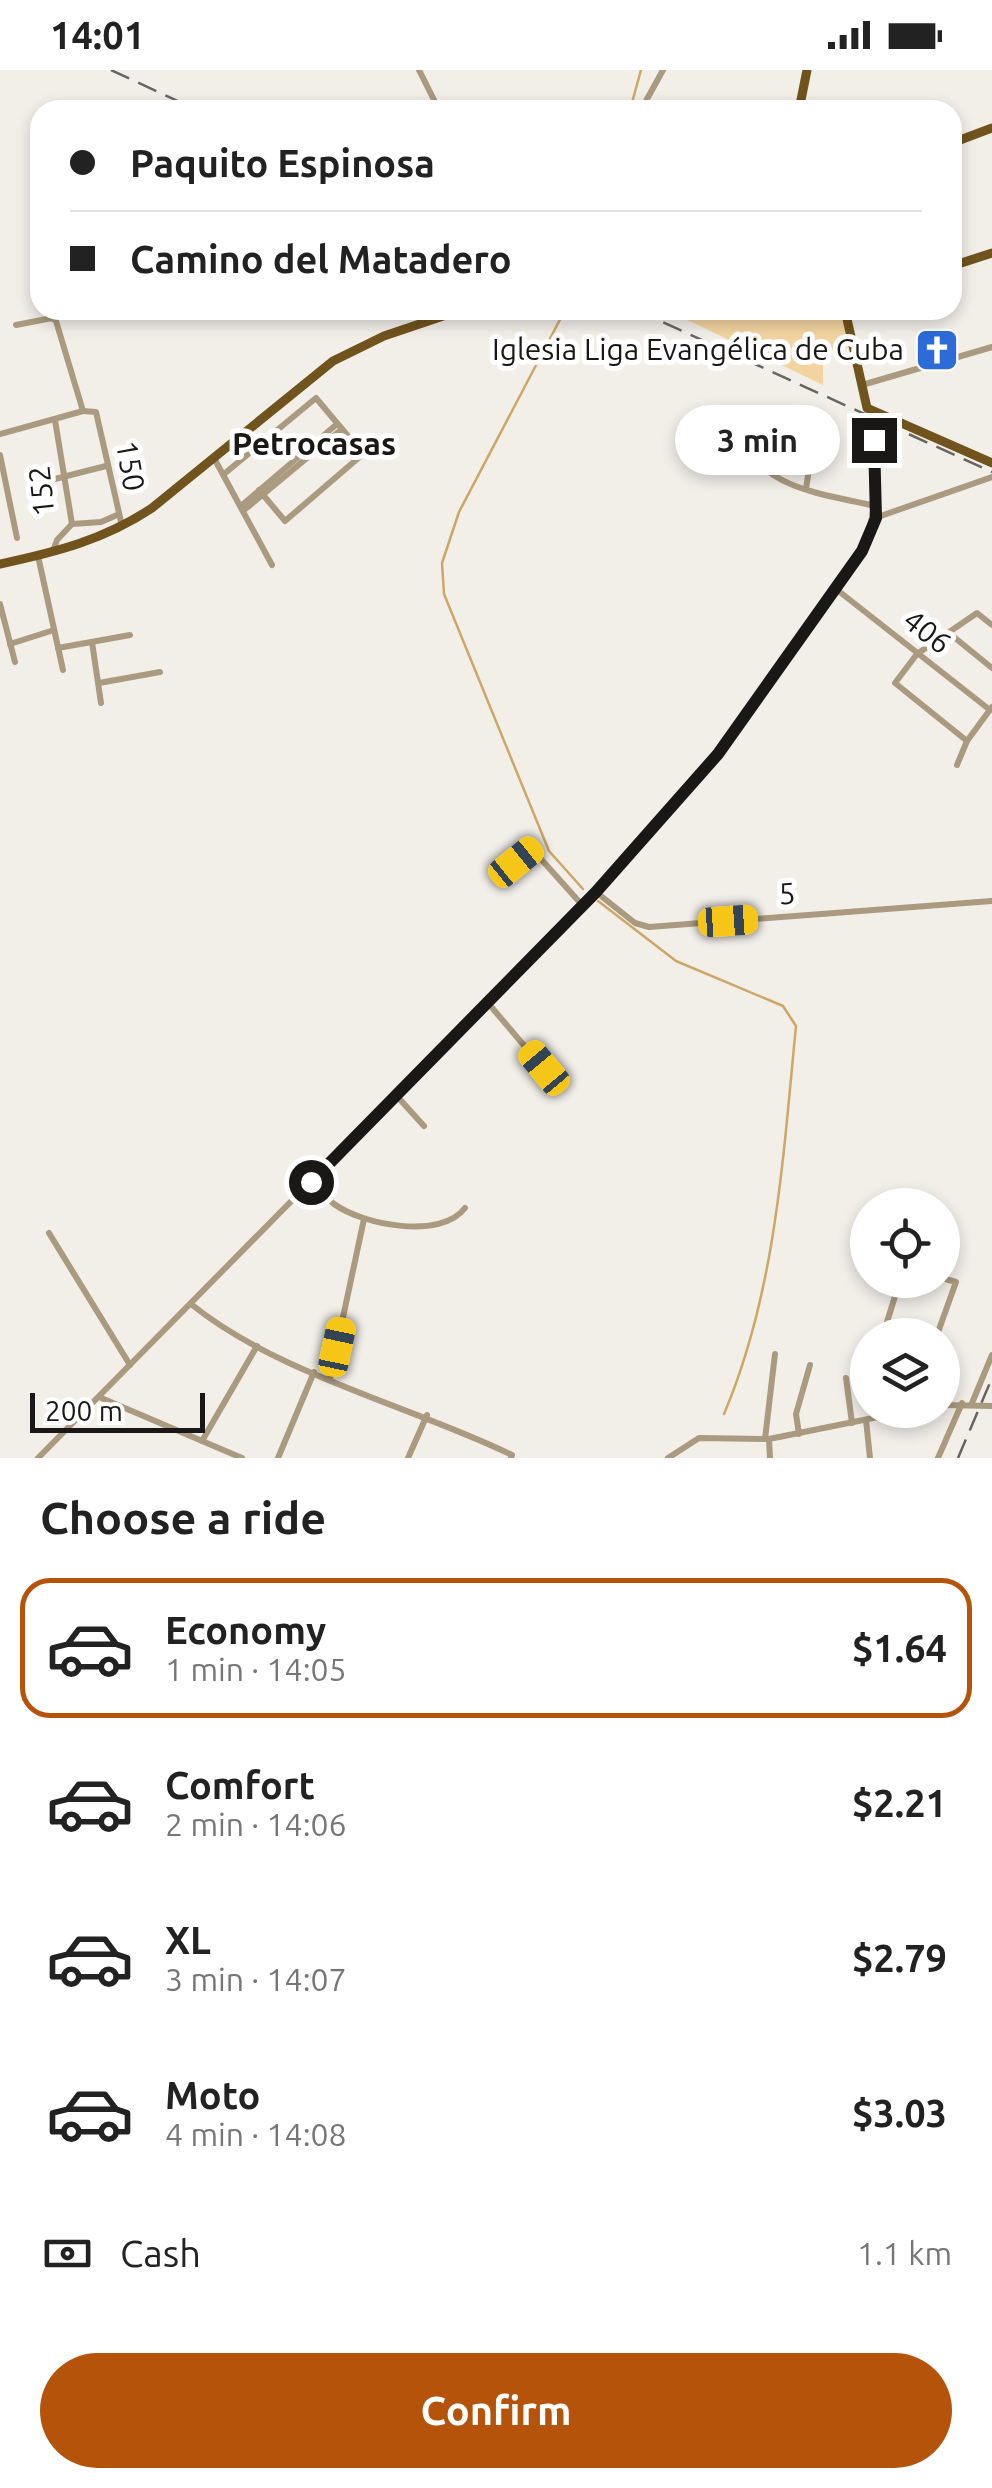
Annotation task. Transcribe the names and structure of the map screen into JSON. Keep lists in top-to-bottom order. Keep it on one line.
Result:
{"streets":{"street":["150","152","406","5"]},"districts":["Petrocasas"],"places":{"church":["Iglesia Liga Evangélica de Cuba"]},"scale_bar":"200 m","page":{"status":"14:01","banner":["Paquito Espinosa","Camino del Matadero"],"bubble":"3 min","scale":"200 m","heading":"Choose a ride","list":[{"name":"Economy","note":"1 min · 14:05","value":"$1.64"},{"name":"Comfort","note":"2 min · 14:06","value":"$2.21"},{"name":"XL","note":"3 min · 14:07","value":"$2.79"},{"name":"Moto","note":"4 min · 14:08","value":"$3.03"}],"pay":["Cash","1.1 km"],"buttons":"Confirm"}}
